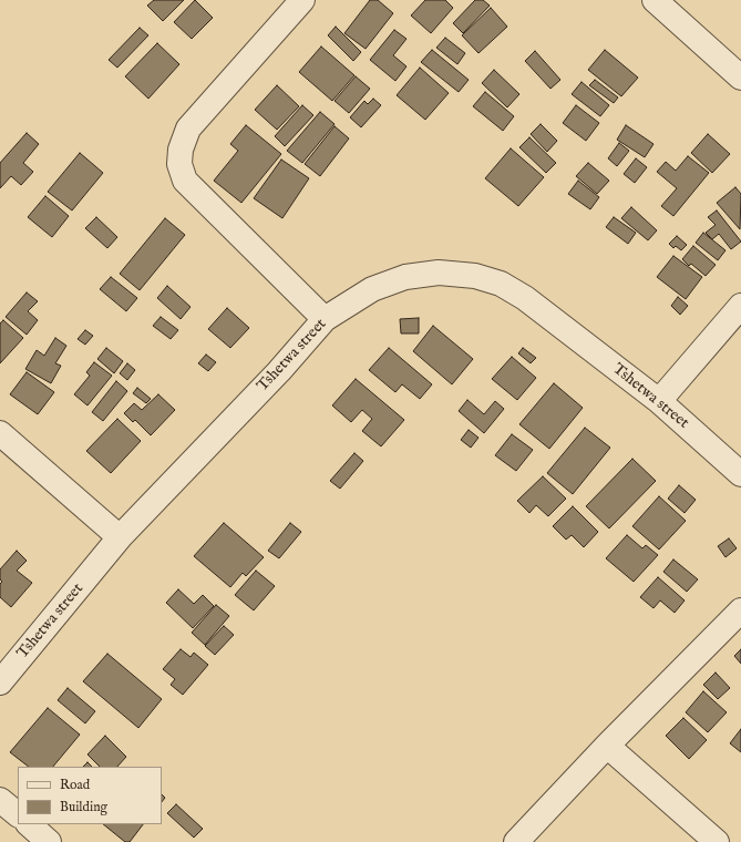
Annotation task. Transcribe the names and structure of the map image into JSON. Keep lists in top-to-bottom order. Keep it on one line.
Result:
{"streets":{"street":["Tshetwa street"]},"legend":["Road","Building"]}
